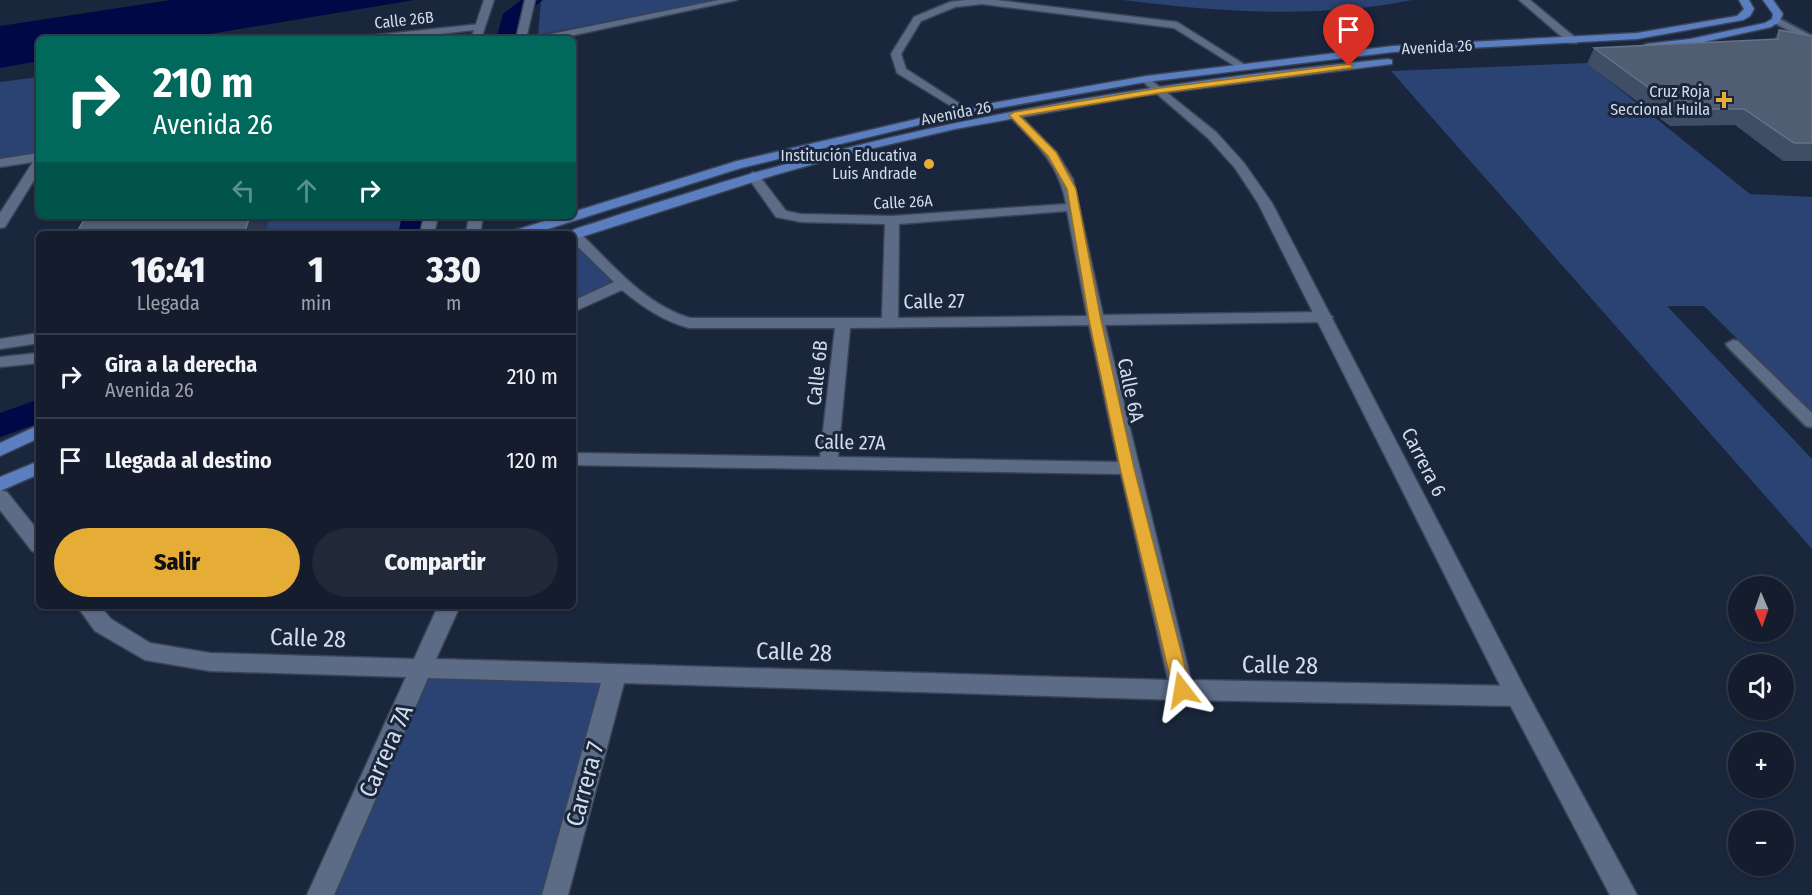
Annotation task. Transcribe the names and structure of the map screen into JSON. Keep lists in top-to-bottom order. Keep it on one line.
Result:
{"streets":{"main road":["Avenida 26"],"street":["Calle 26B","Calle 26A","Calle 27","Calle 6B","Calle 6A","Calle 27A","Carrera 6","Calle 28","Carrera 7A","Carrera 7"]},"crossings":[["Avenida 26","Calle 26A"],["Avenida 26","Calle 6A"],["Avenida 26","Carrera 6"],["Calle 26A","Calle 6A"],["Calle 27","Calle 6B"],["Calle 27","Calle 6A"],["Calle 27","Carrera 6"],["Calle 6B","Calle 27A"],["Calle 6A","Calle 27A"],["Calle 6A","Calle 28"],["Carrera 6","Calle 28"],["Calle 28","Carrera 7A"],["Calle 28","Carrera 7"]],"places":{"health":["Cruz Roja Seccional Huila"],"other":["Institución Educativa Luis Andrade"]},"north":"bottom","page":{"turn":["210 m","Avenida 26"],"eta":["16:41","Llegada","1","min","330","m"],"list":[{"name":"Gira a la derecha","note":"Avenida 26","value":"210 m"},{"name":"Llegada al destino","value":"120 m"}],"buttons":["Salir","Compartir"],"map_buttons":["+","−"]}}
